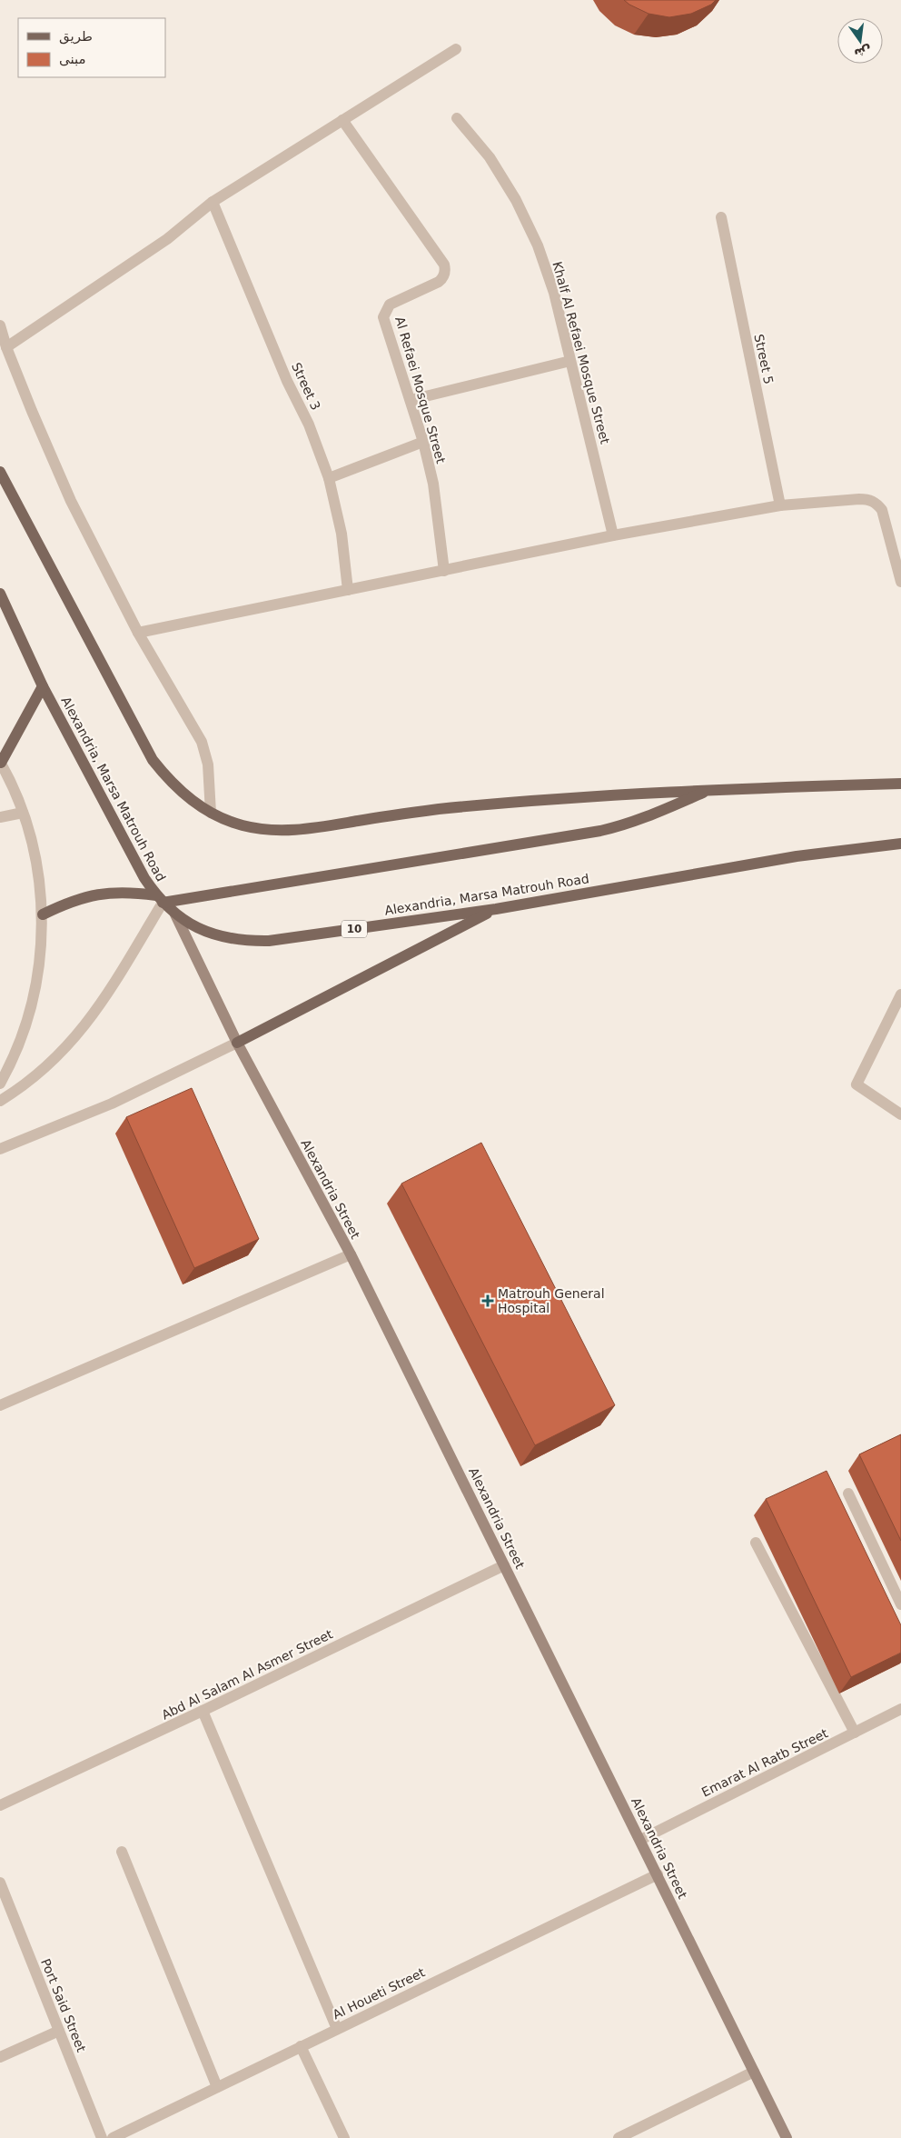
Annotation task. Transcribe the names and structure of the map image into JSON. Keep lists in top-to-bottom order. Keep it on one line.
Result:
{"streets":{"main road":["Alexandria, Marsa Matrouh Road","10"],"street":["Khalf Al Refaei Mosque Street","Street 5","Street 3","Al Refaei Mosque Street","Alexandria Street","Abd Al Salam Al Asmer Street","Emarat Al Ratb Street","Al Houeti Street","Port Said Street"]},"crossings":[["Alexandria, Marsa Matrouh Road","Alexandria Street"],["Alexandria Street","Abd Al Salam Al Asmer Street"],["Alexandria Street","Emarat Al Ratb Street"],["Alexandria Street","Al Houeti Street"]],"places":{"health":["Matrouh General Hospital"]},"legend":["طريق","مبنى"],"north":"bottom"}
